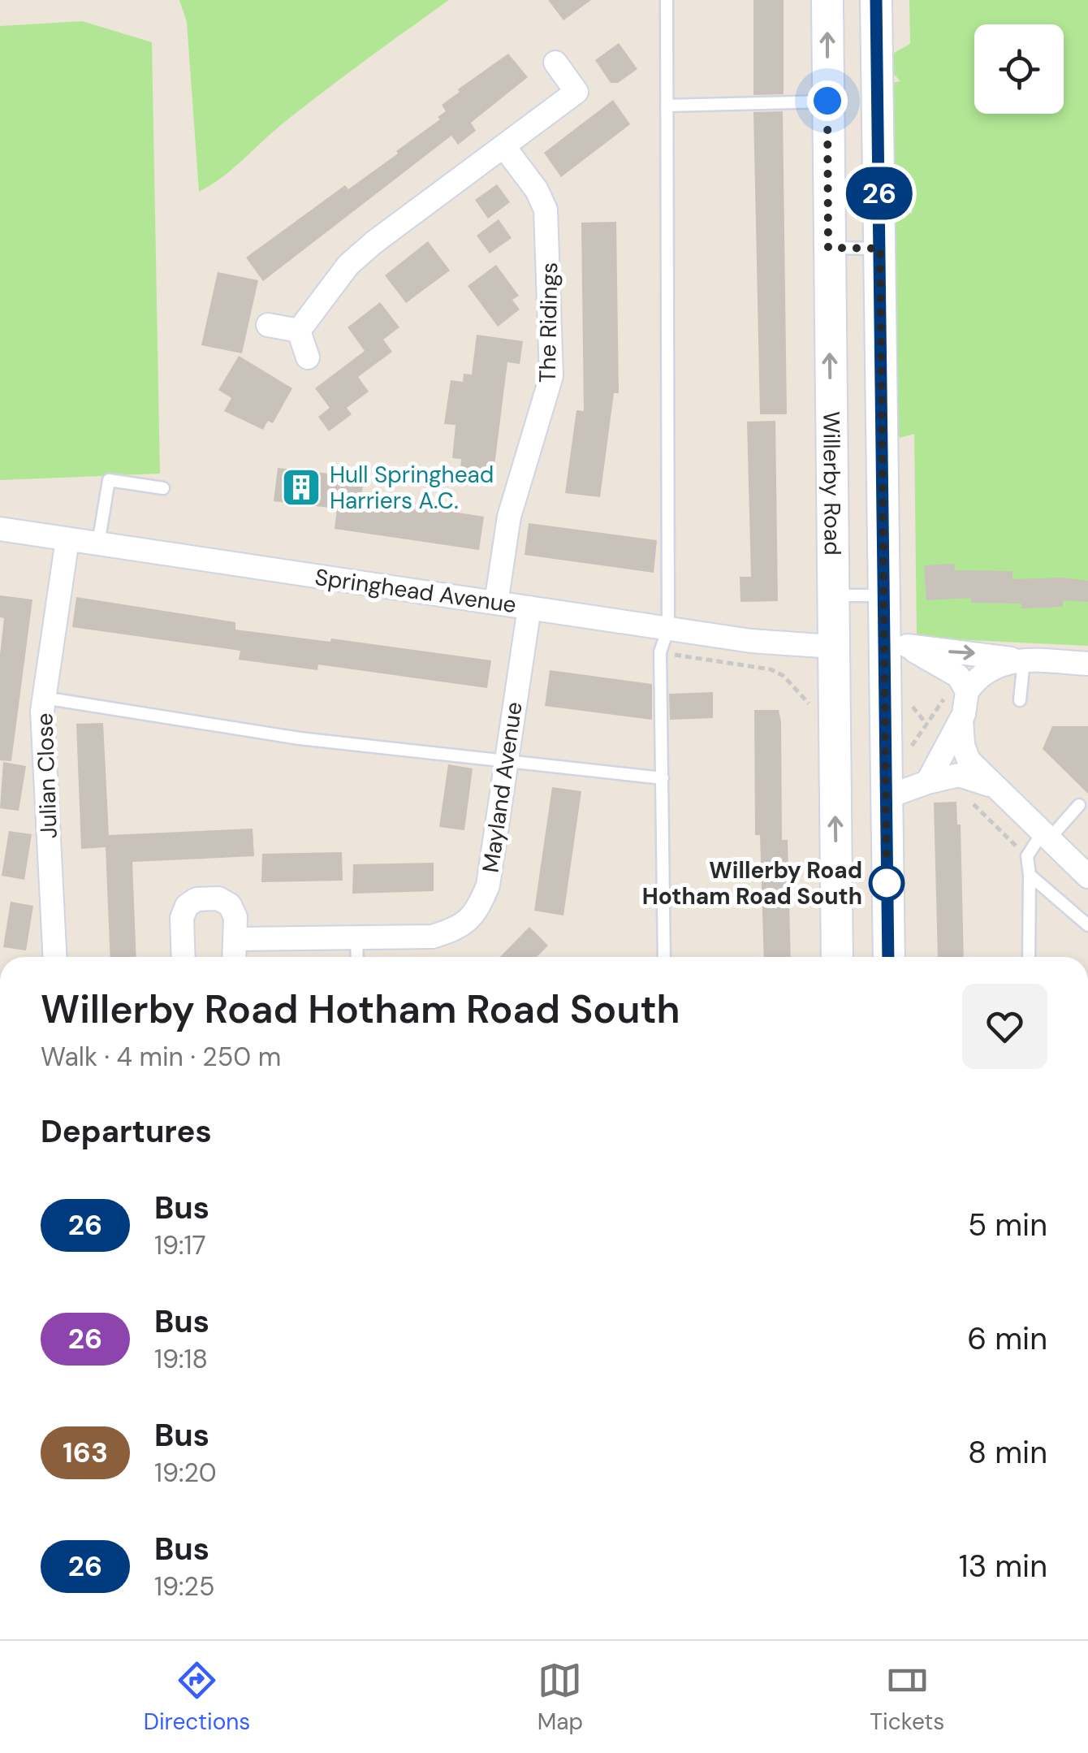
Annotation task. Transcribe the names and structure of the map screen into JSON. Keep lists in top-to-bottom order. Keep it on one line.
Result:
{"streets":{"street":["The Ridings","Willerby Road","Springhead Avenue","Julian Close","Mayland Avenue"]},"crossings":[["The Ridings","Springhead Avenue"],["Willerby Road","Springhead Avenue"],["Springhead Avenue","Julian Close"],["Springhead Avenue","Mayland Avenue"]],"places":{"building":["Hull Springhead Harriers A.C."],"other":["Willerby Road Hotham Road South"]},"lines":["bus line 26"],"page":{"on_map":"26","heading":[["Willerby Road Hotham Road South","Walk · 4 min · 250 m"],"Departures"],"list":[{"mark":"26","name":"Bus","note":"19:17","value":"5 min"},{"mark":"26","name":"Bus","note":"19:18","value":"6 min"},{"mark":"163","name":"Bus","note":"19:20","value":"8 min"},{"mark":"26","name":"Bus","note":"19:25","value":"13 min"}],"tabs":["Directions","Map","Tickets"]}}
